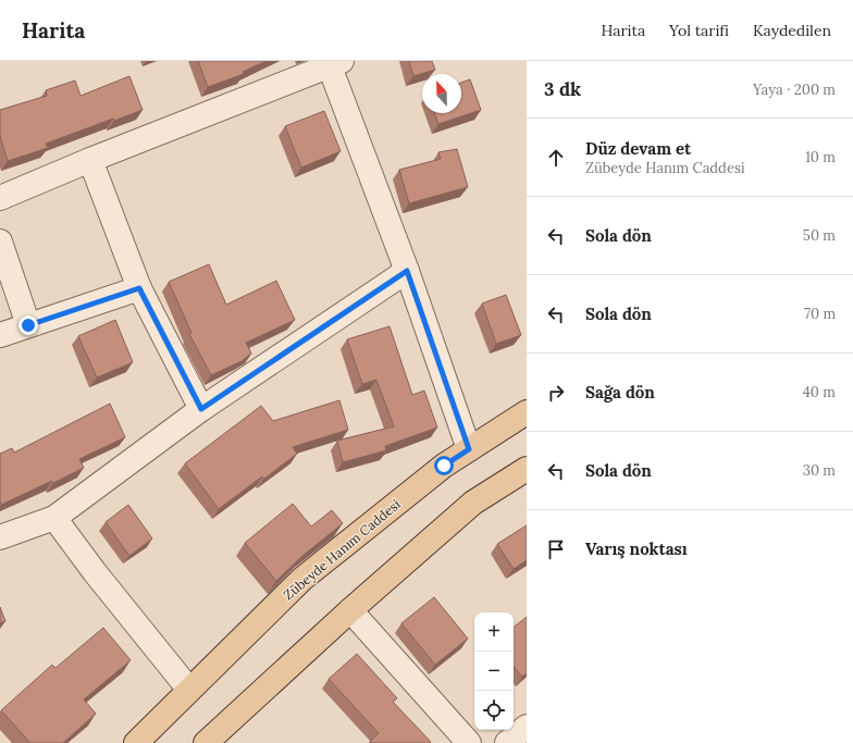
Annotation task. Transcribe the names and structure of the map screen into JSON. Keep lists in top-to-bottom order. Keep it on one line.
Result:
{"streets":{"main road":["Zübeyde Hanım Caddesi"]},"north":"top","page":{"header":"Harita","nav":["Harita","Yol tarifi","Kaydedilen"],"heading":["3 dk","Yaya · 200 m"],"list":[["Düz devam et","Zübeyde Hanım Caddesi","10 m"],["Sola dön","50 m"],["Sola dön","70 m"],["Sağa dön","40 m"],["Sola dön","30 m"],"Varış noktası"],"map_buttons":["+","−"]}}
